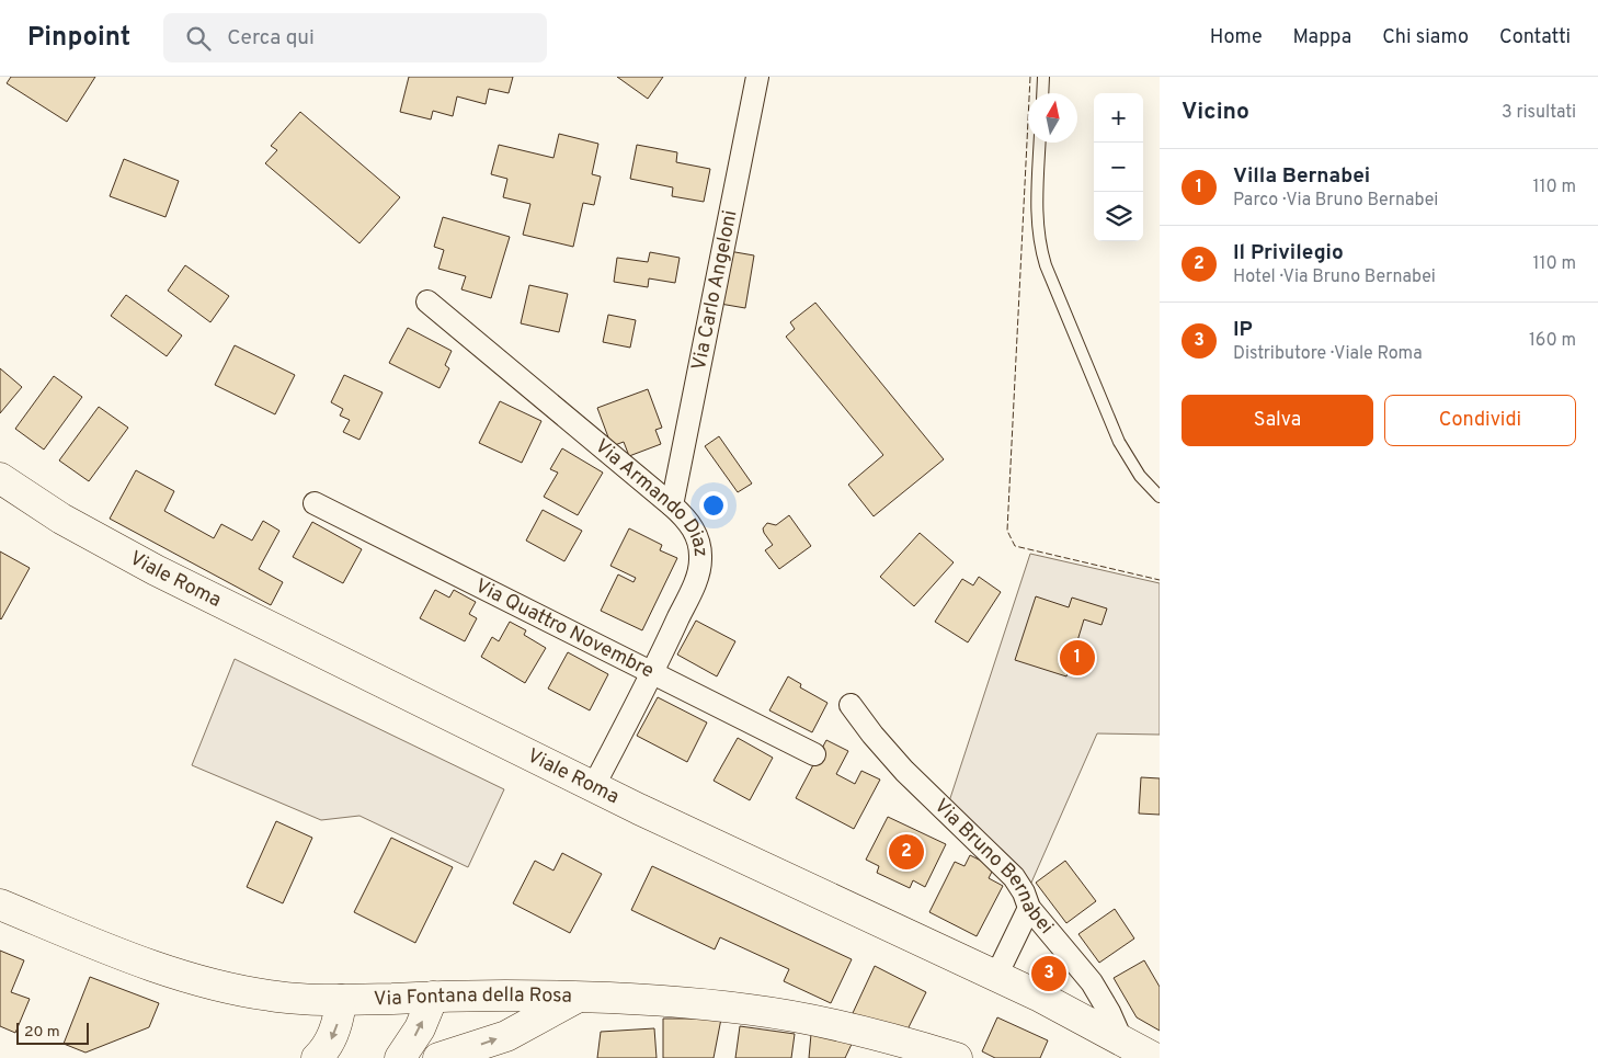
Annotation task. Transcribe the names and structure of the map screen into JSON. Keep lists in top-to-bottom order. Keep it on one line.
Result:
{"streets":{"main road":["Viale Roma","Via Fontana della Rosa"],"street":["Via Carlo Angeloni","Via Armando Diaz","Via Quattro Novembre","Via Bruno Bernabei"]},"crossings":[["Via Carlo Angeloni","Via Armando Diaz"],["Via Armando Diaz","Viale Roma"],["Via Armando Diaz","Via Quattro Novembre"],["Viale Roma","Via Bruno Bernabei"]],"scale_bar":"20 m","north":"top","page":{"header":"Pinpoint","search":"Cerca qui","nav":["Home","Mappa","Chi siamo","Contatti"],"heading":["Vicino","3 risultati"],"map_buttons":["+","−"],"list":[{"mark":"1","name":"Villa Bernabei","note":"Parco · Via Bruno Bernabei","value":"110 m"},{"mark":"2","name":"Il Privilegio","note":"Hotel · Via Bruno Bernabei","value":"110 m"},{"mark":"3","name":"IP","note":"Distributore · Viale Roma","value":"160 m"}],"buttons":["Salva","Condividi"],"pins":["1","2","3"],"scale":"20 m"}}
